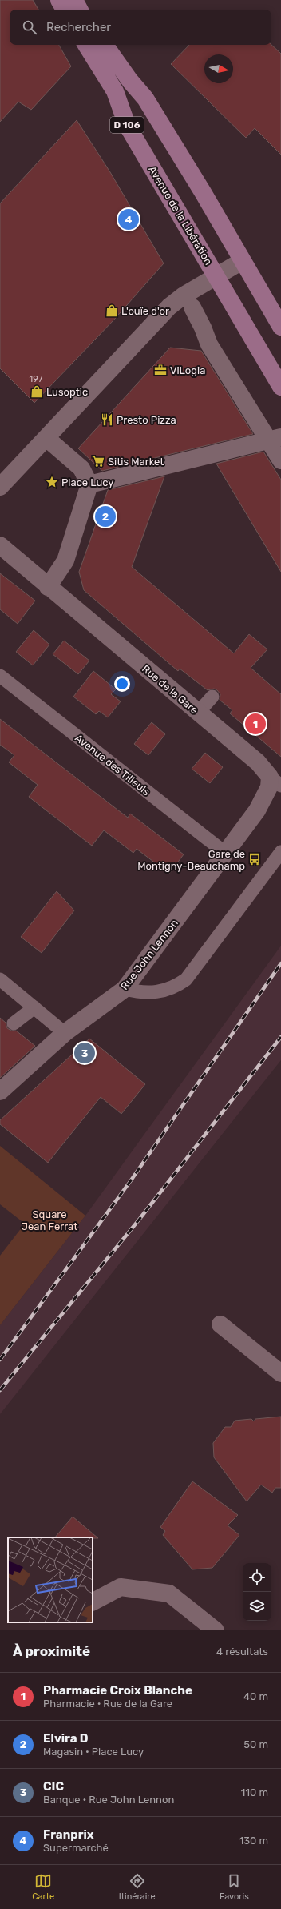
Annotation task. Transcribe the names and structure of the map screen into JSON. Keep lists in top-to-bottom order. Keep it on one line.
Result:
{"streets":{"main road":["D 106","Avenue de la Libération"],"street":["Rue de la Gare","Rue John Lennon"],"lane":["Avenue des Tilleuls"]},"crossings":[["Rue de la Gare","Avenue des Tilleuls"],["Rue de la Gare","Rue John Lennon"],["Avenue des Tilleuls","Rue John Lennon"]],"parks":["Square Jean Ferrat"],"places":{"shop":["L'ouïe d'or","Lusoptic"],"office":["ViLogia"],"restaurant":["Presto Pizza"],"supermarket":["Sitis Market"],"place":["Place Lucy"],"bus stop":["Gare de Montigny-Beauchamp"]},"house_numbers":["197"],"north":"right","page":{"search":"Rechercher","pins":["4","2","1","3"],"heading":["À proximité","4 résultats"],"list":[{"mark":"1","name":"Pharmacie Croix Blanche","note":"Pharmacie · Rue de la Gare","value":"40 m"},{"mark":"2","name":"Elvira D","note":"Magasin · Place Lucy","value":"50 m"},{"mark":"3","name":"CIC","note":"Banque · Rue John Lennon","value":"110 m"},{"mark":"4","name":"Franprix","note":"Supermarché","value":"130 m"}],"nav":["Carte","Itinéraire","Favoris"]}}
